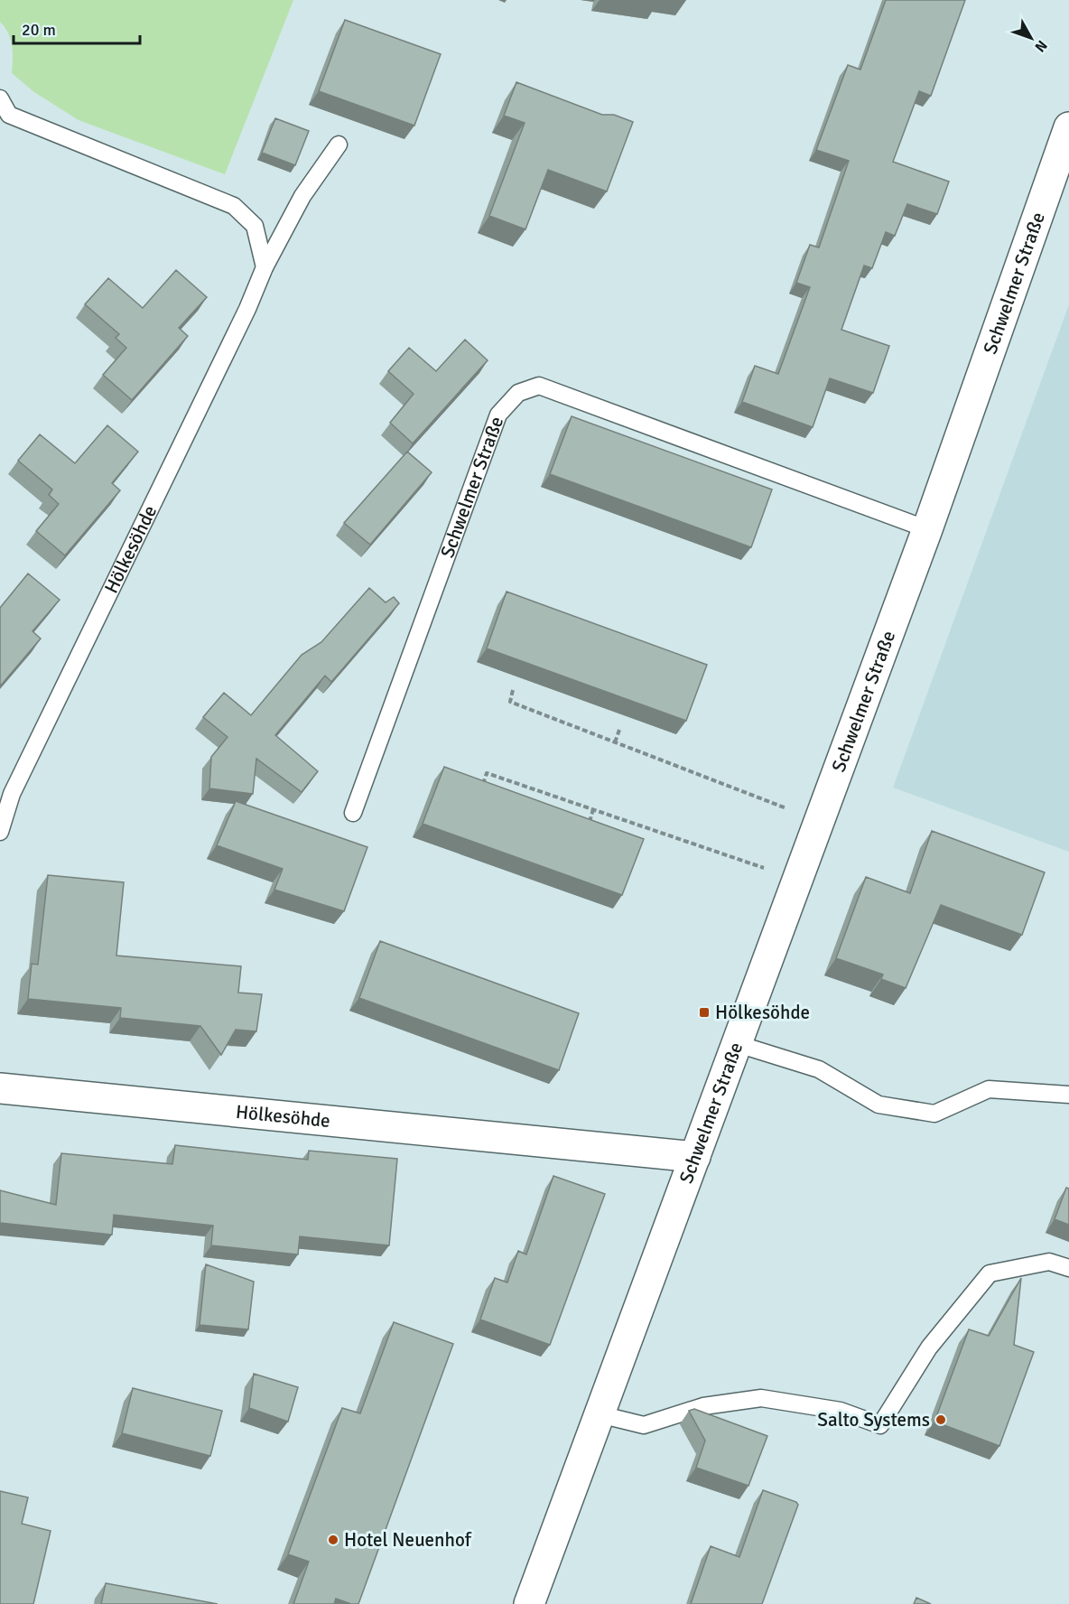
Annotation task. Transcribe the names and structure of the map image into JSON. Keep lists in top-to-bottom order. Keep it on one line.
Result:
{"streets":{"main road":["Schwelmer Straße","Hölkesöhde"]},"crossings":[["Schwelmer Straße","Hölkesöhde"]],"places":{"transit":["Hölkesöhde"],"other":["Salto Systems","Hotel Neuenhof"]},"scale_bar":"20 m","north":"bottom right"}
